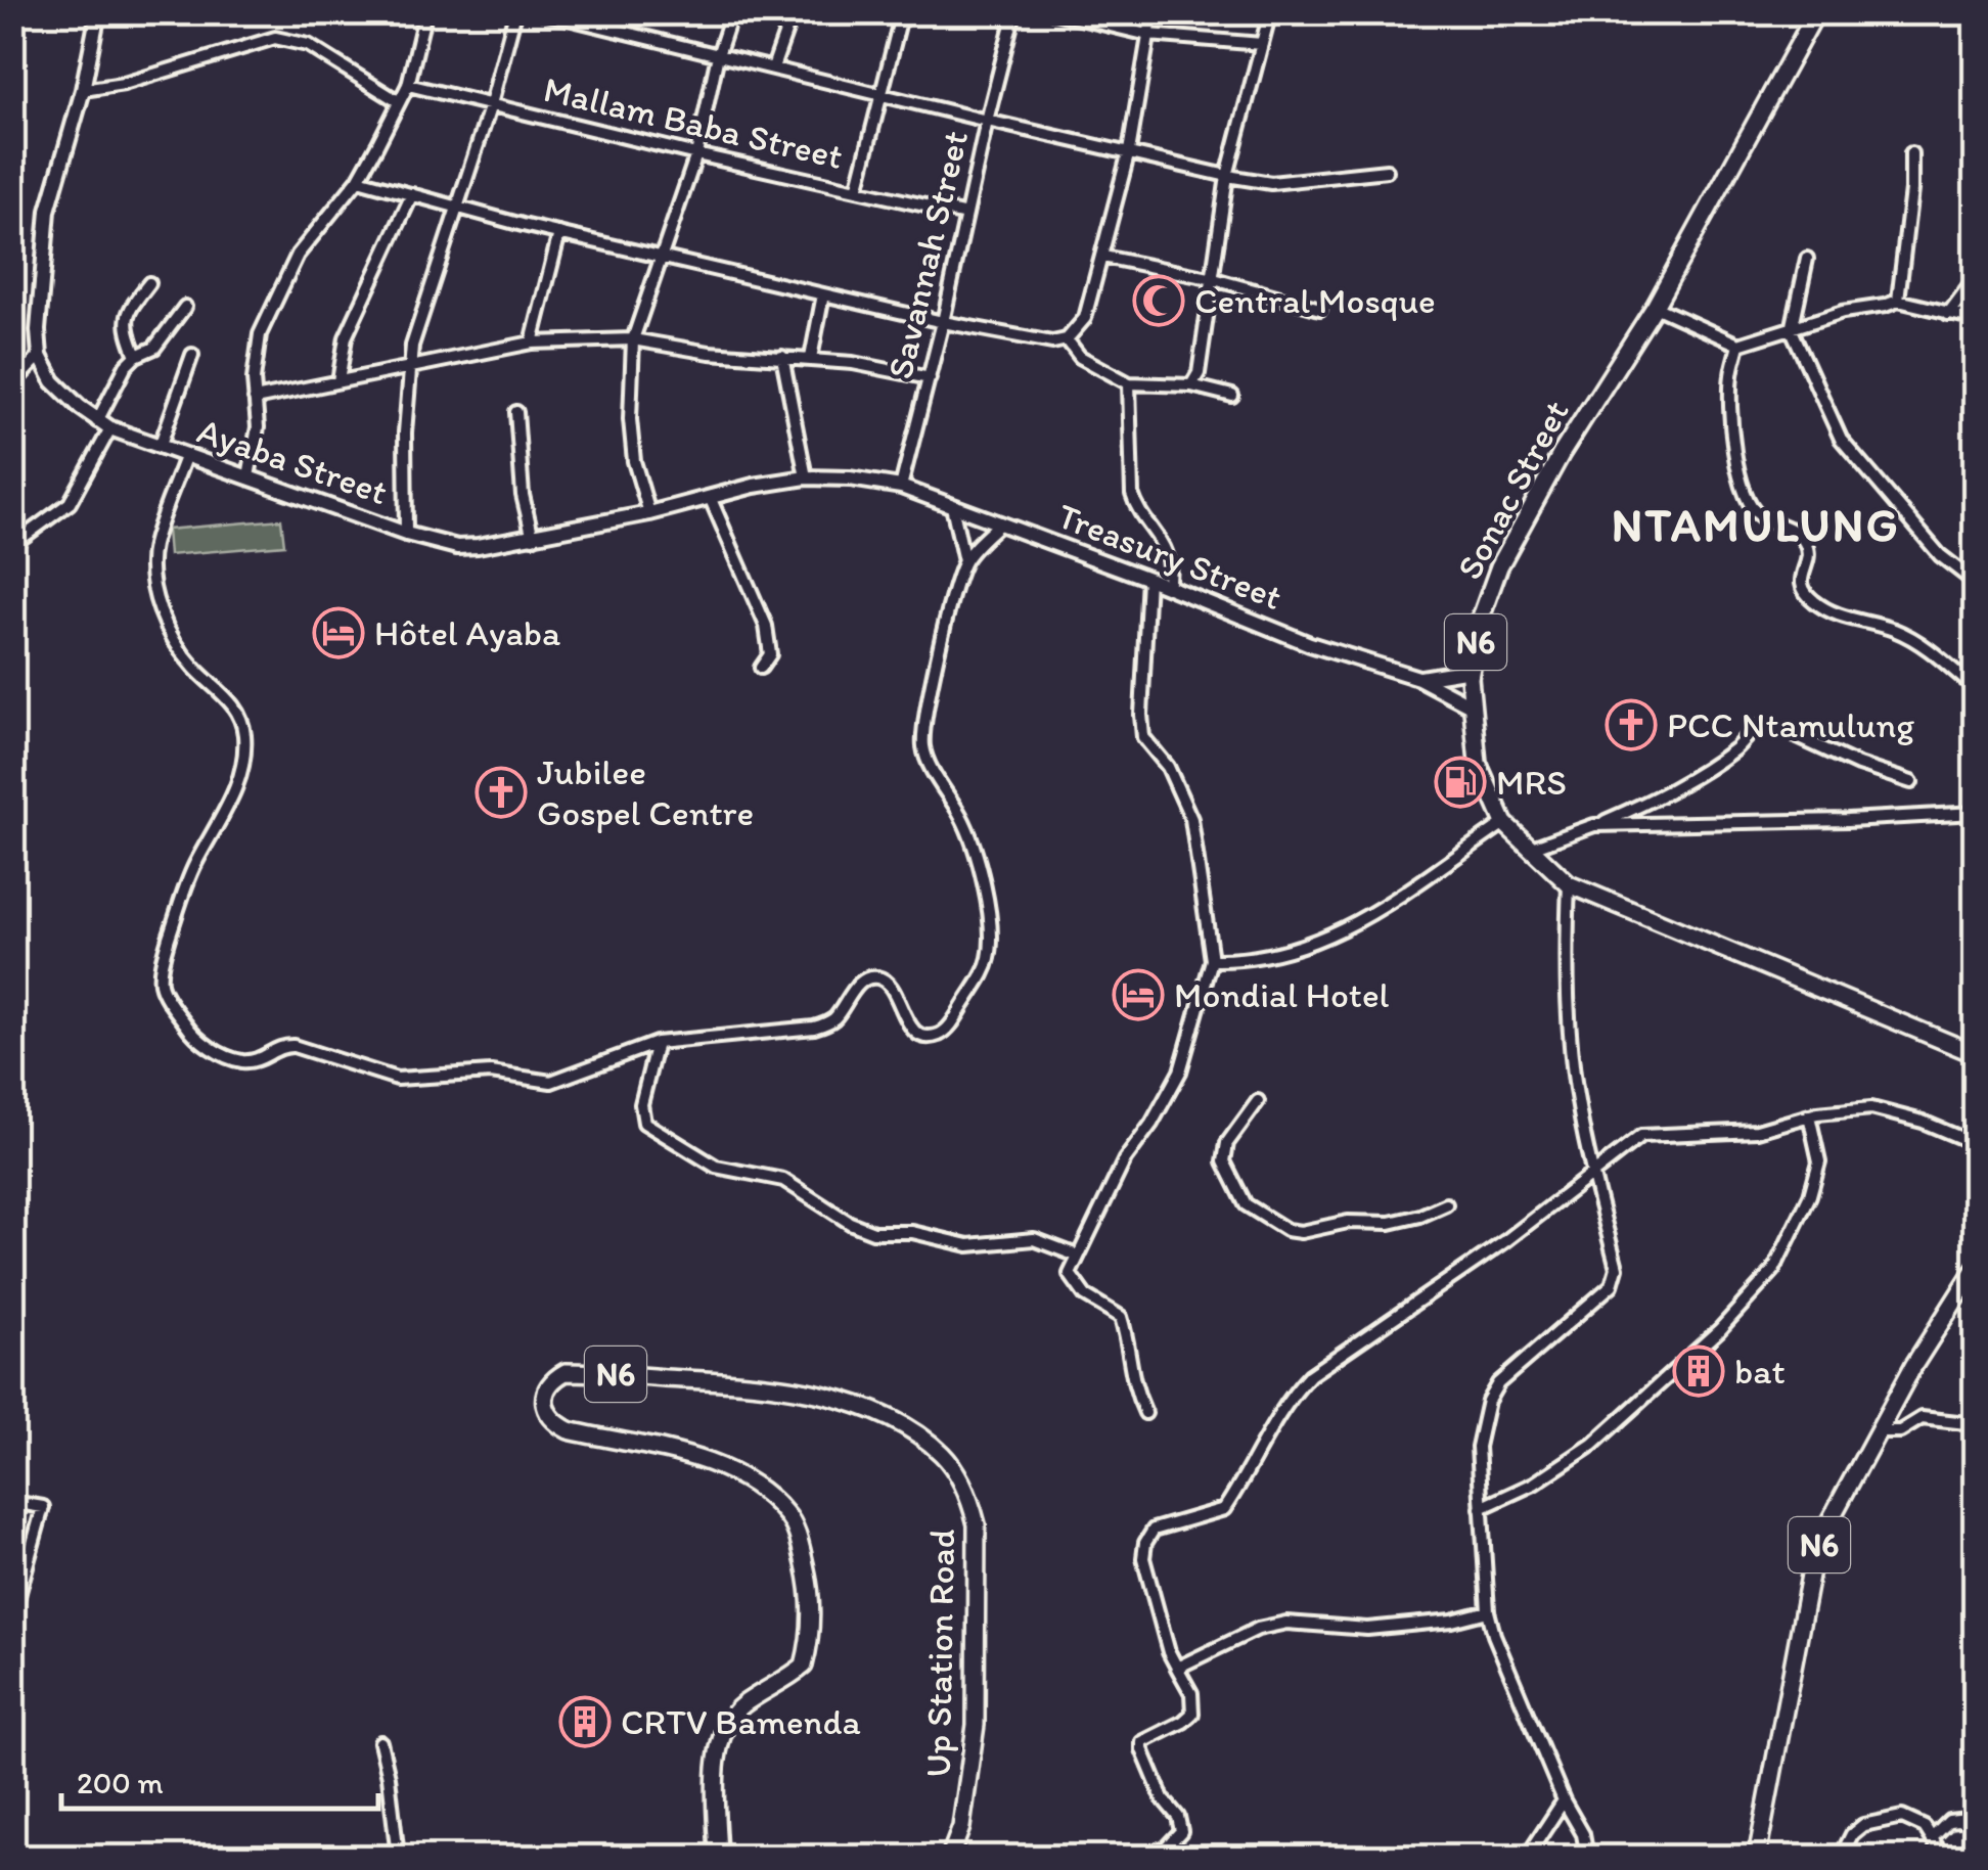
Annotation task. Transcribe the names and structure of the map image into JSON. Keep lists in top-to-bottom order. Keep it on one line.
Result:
{"streets":{"highway":["Sonac Street","N6","Up Station Road"],"main road":["Ayaba Street","Treasury Street"],"street":["Mallam Baba Street","Savannah Street"]},"crossings":[["Mallam Baba Street","Savannah Street"],["Savannah Street","Ayaba Street"],["Savannah Street","Treasury Street"],["Ayaba Street","Treasury Street"],["Sonac Street","Treasury Street"]],"districts":["NTAMULUNG"],"places":{"mosque":["Central Mosque"],"hotel":["Hôtel Ayaba","Mondial Hotel"],"church":["PCC Ntamulung","Jubilee Gospel Centre"],"fuel station":["MRS"],"building":["bat","CRTV Bamenda"]},"scale_bar":"200 m"}
